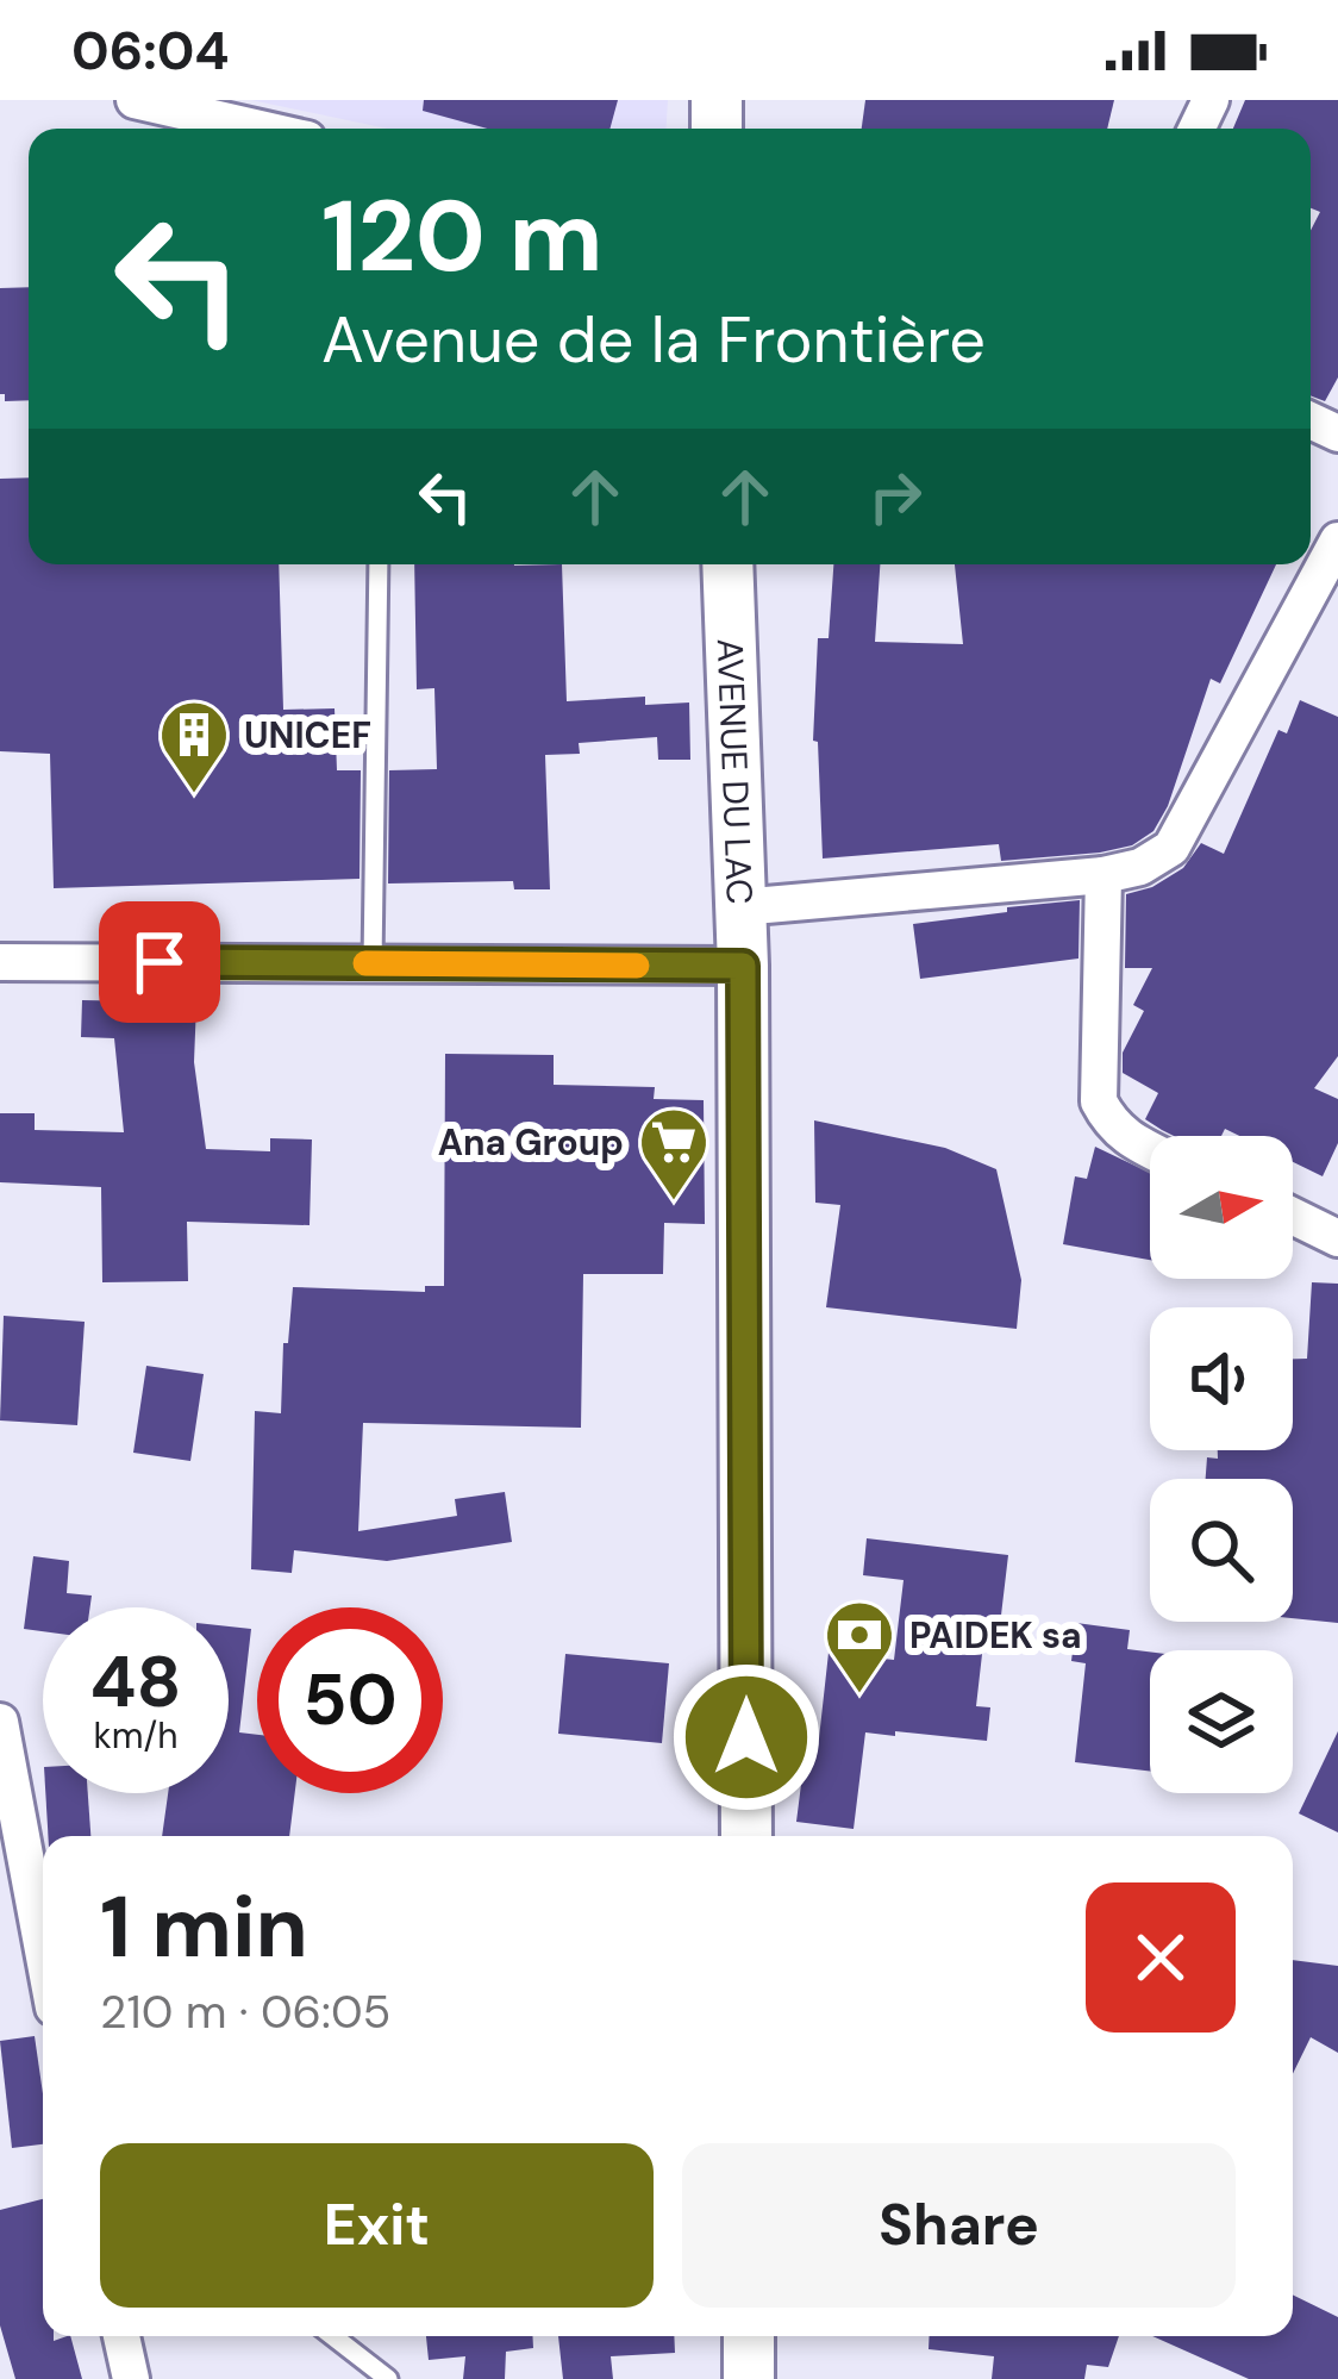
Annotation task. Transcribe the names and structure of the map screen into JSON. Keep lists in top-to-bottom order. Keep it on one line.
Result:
{"streets":{"main road":["AVENUE DU LAC"]},"places":{"building":["UNICEF"],"supermarket":["Ana Group"],"bank":["PAIDEK sa"]},"north":"right","page":{"status":"06:04","turn":["120 m","Avenue de la Frontière"],"speed":"48 km/h","limit":"50","heading":["1 min","210 m · 06:05"],"buttons":["Exit","Share"]}}
